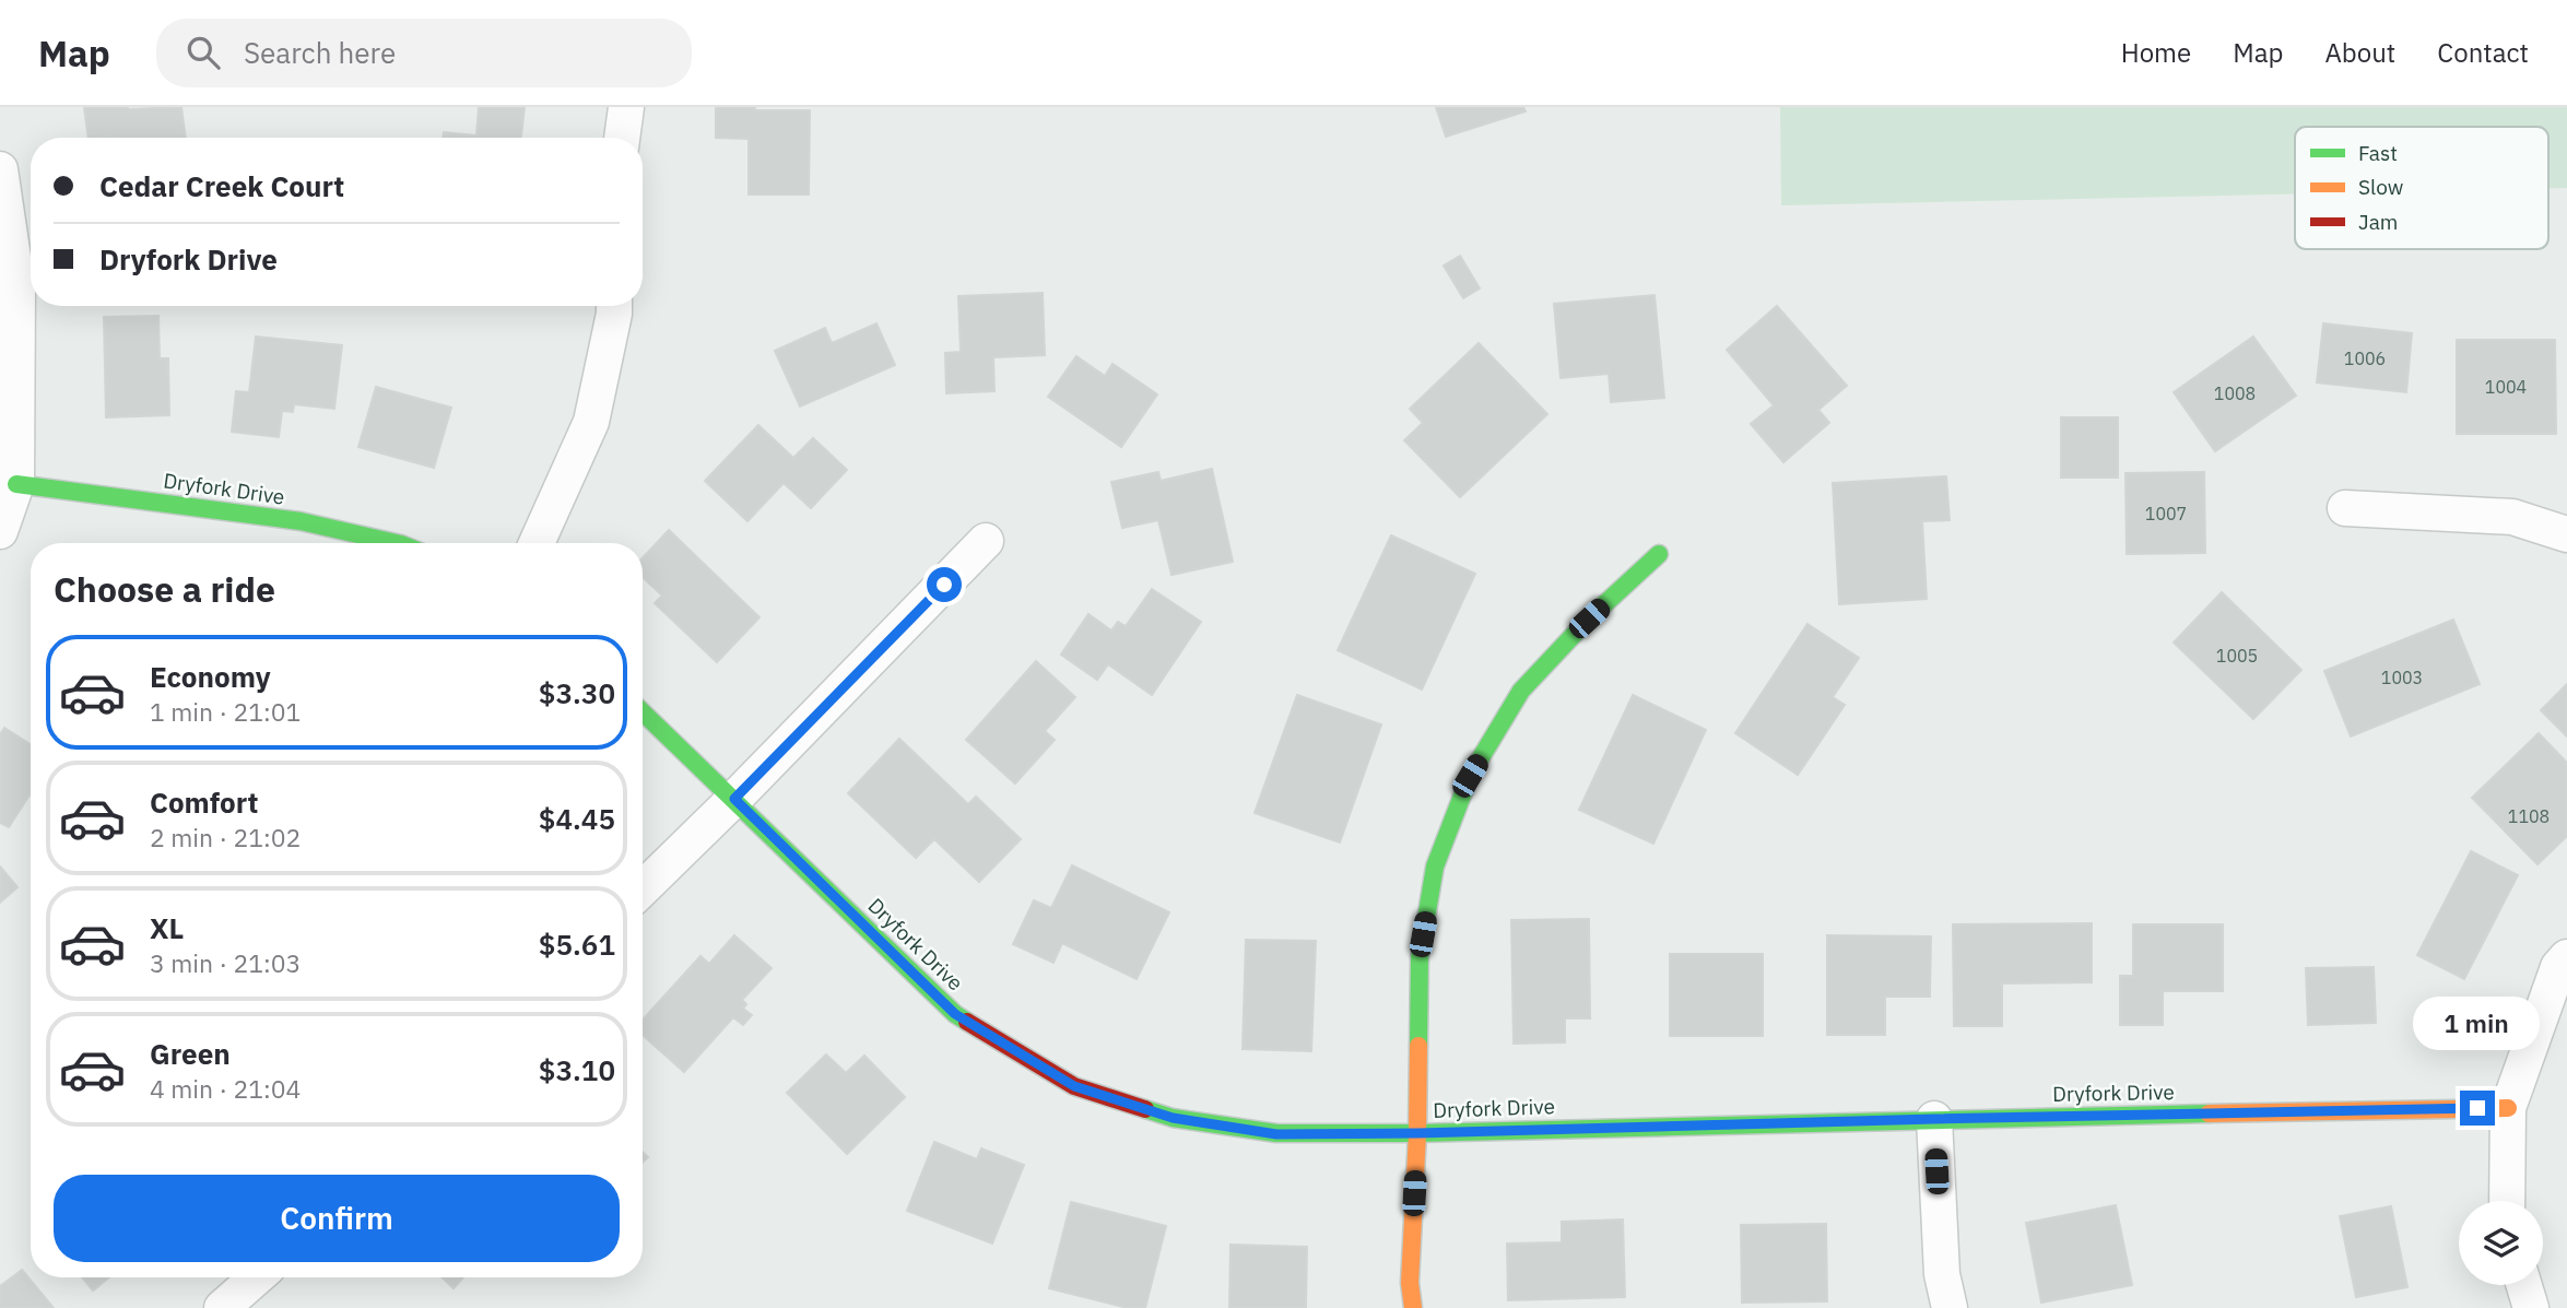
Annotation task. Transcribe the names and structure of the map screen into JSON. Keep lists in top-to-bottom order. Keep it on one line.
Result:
{"streets":{"street":["Dryfork Drive"]},"house_numbers":["1006","1004","1008","1007","1005","1003","1108"],"legend":["Fast","Slow","Jam"],"page":{"header":"Map","search":"Search here","nav":["Home","Map","About","Contact"],"banner":["Cedar Creek Court","Dryfork Drive"],"heading":"Choose a ride","list":[{"name":"Economy","note":"1 min · 21:01","value":"$3.30"},{"name":"Comfort","note":"2 min · 21:02","value":"$4.45"},{"name":"XL","note":"3 min · 21:03","value":"$5.61"},{"name":"Green","note":"4 min · 21:04","value":"$3.10"}],"bubble":"1 min","buttons":"Confirm"}}
